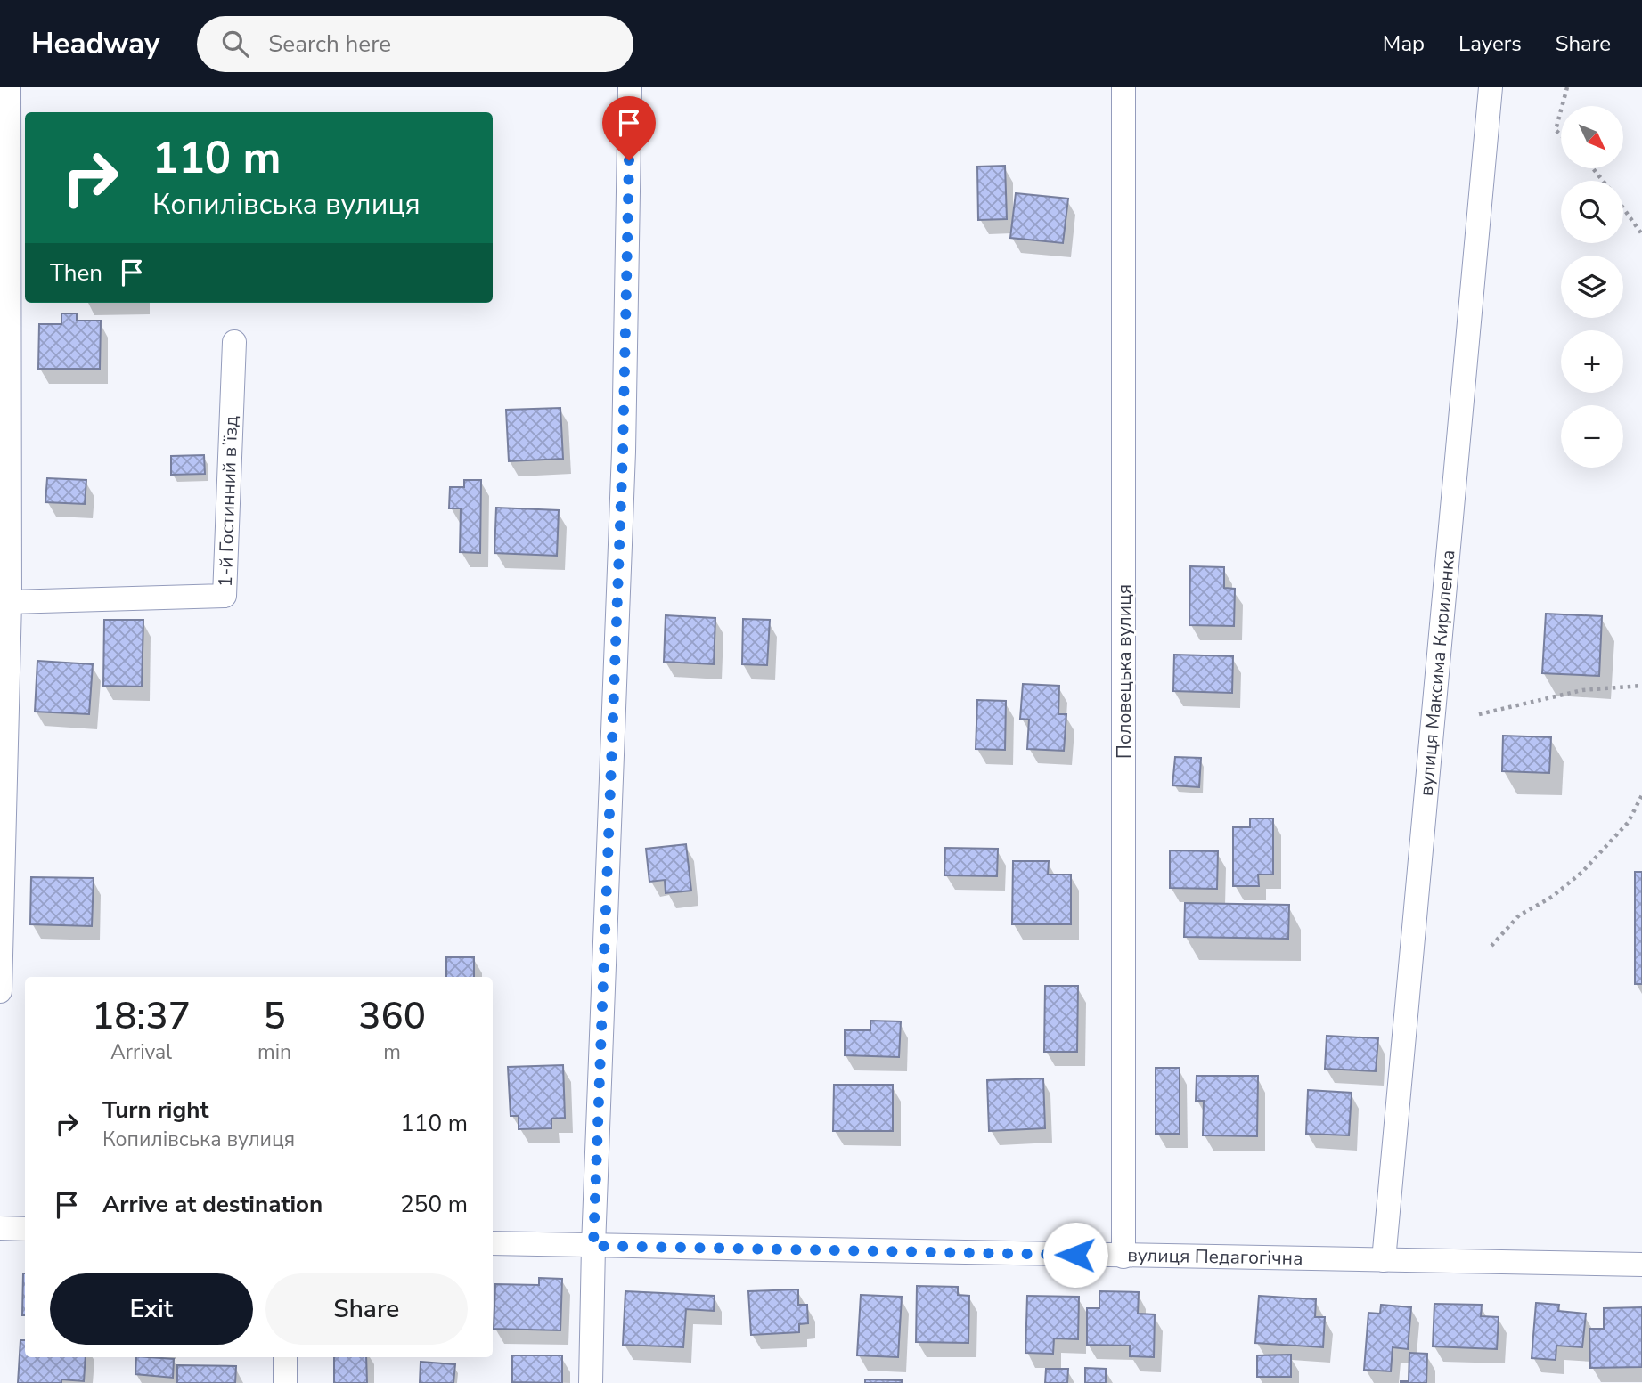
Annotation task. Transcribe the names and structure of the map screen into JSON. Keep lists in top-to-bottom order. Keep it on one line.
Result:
{"streets":{"street":["1-й Гостинний вʼїзд","Половецька вулиця","вулиця Максима Кириленка","вулиця Педагогічна"]},"crossings":[["Половецька вулиця","вулиця Педагогічна"],["вулиця Максима Кириленка","вулиця Педагогічна"]],"north":"bottom right","page":{"header":"Headway","search":"Search here","nav":["Map","Layers","Share"],"map_buttons":["+","−"],"turn":["110 m","Копилівська вулиця"],"then":"Then","eta":["18:37","Arrival","5","min","360","m"],"list":[{"name":"Turn right","note":"Копилівська вулиця","value":"110 m"},{"name":"Arrive at destination","value":"250 m"}],"buttons":["Exit","Share"]}}
